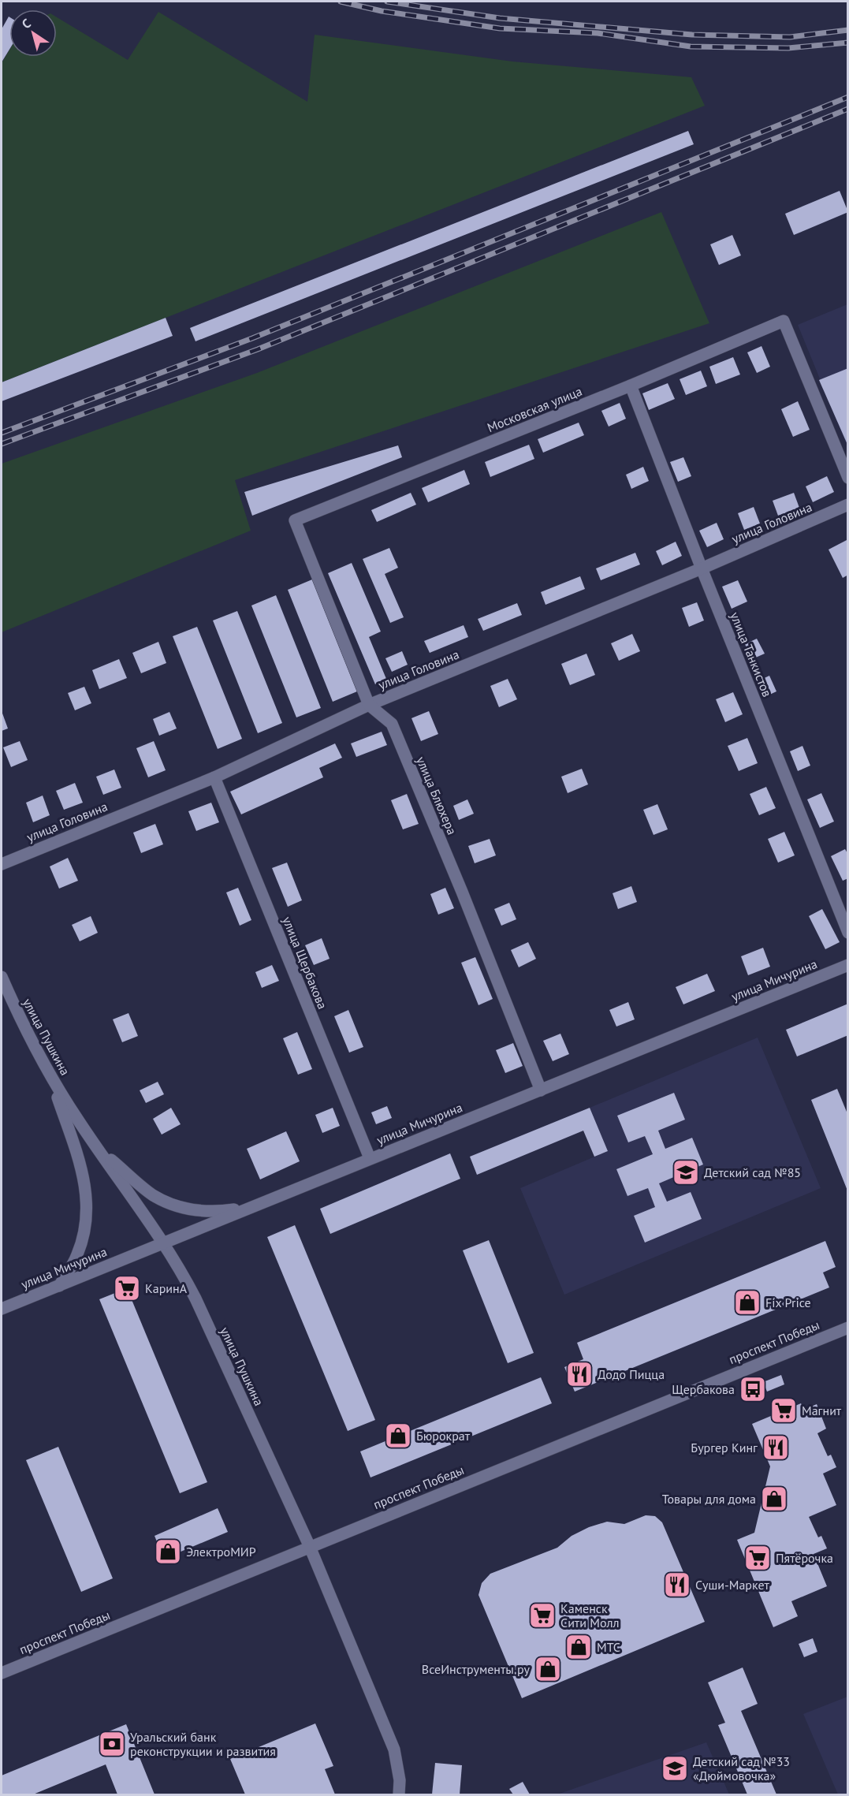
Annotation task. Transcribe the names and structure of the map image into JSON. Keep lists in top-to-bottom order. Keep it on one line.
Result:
{"streets":{"street":["Московская улица","улица Головина","улица Танкистов","улица Блюхера","улица Щербакова","улица Мичурина","улица Пушкина","проспект Победы"]},"crossings":[["Московская улица","улица Танкистов"],["Московская улица","улица Блюхера"],["улица Головина","улица Танкистов"],["улица Головина","улица Блюхера"],["улица Головина","улица Щербакова"],["улица Блюхера","улица Мичурина"],["улица Щербакова","улица Мичурина"],["улица Мичурина","улица Пушкина"],["улица Пушкина","проспект Победы"]],"places":{"school or university":["Детский сад №85","Детский сад №33 «Дюймовочка»"],"supermarket":["КаринА","Магнит","Пятёрочка","Каменск Сити Молл"],"shop":["Fix Price","Бюрократ","Товары для дома","ЭлектроМИР","МТС","ВсеИнструменты.ру"],"restaurant":["Додо Пицца","Бургер Кинг","Суши-Маркет"],"bus stop":["Щербакова"],"bank":["Уральский банк реконструкции и развития"]},"north":"top left"}
